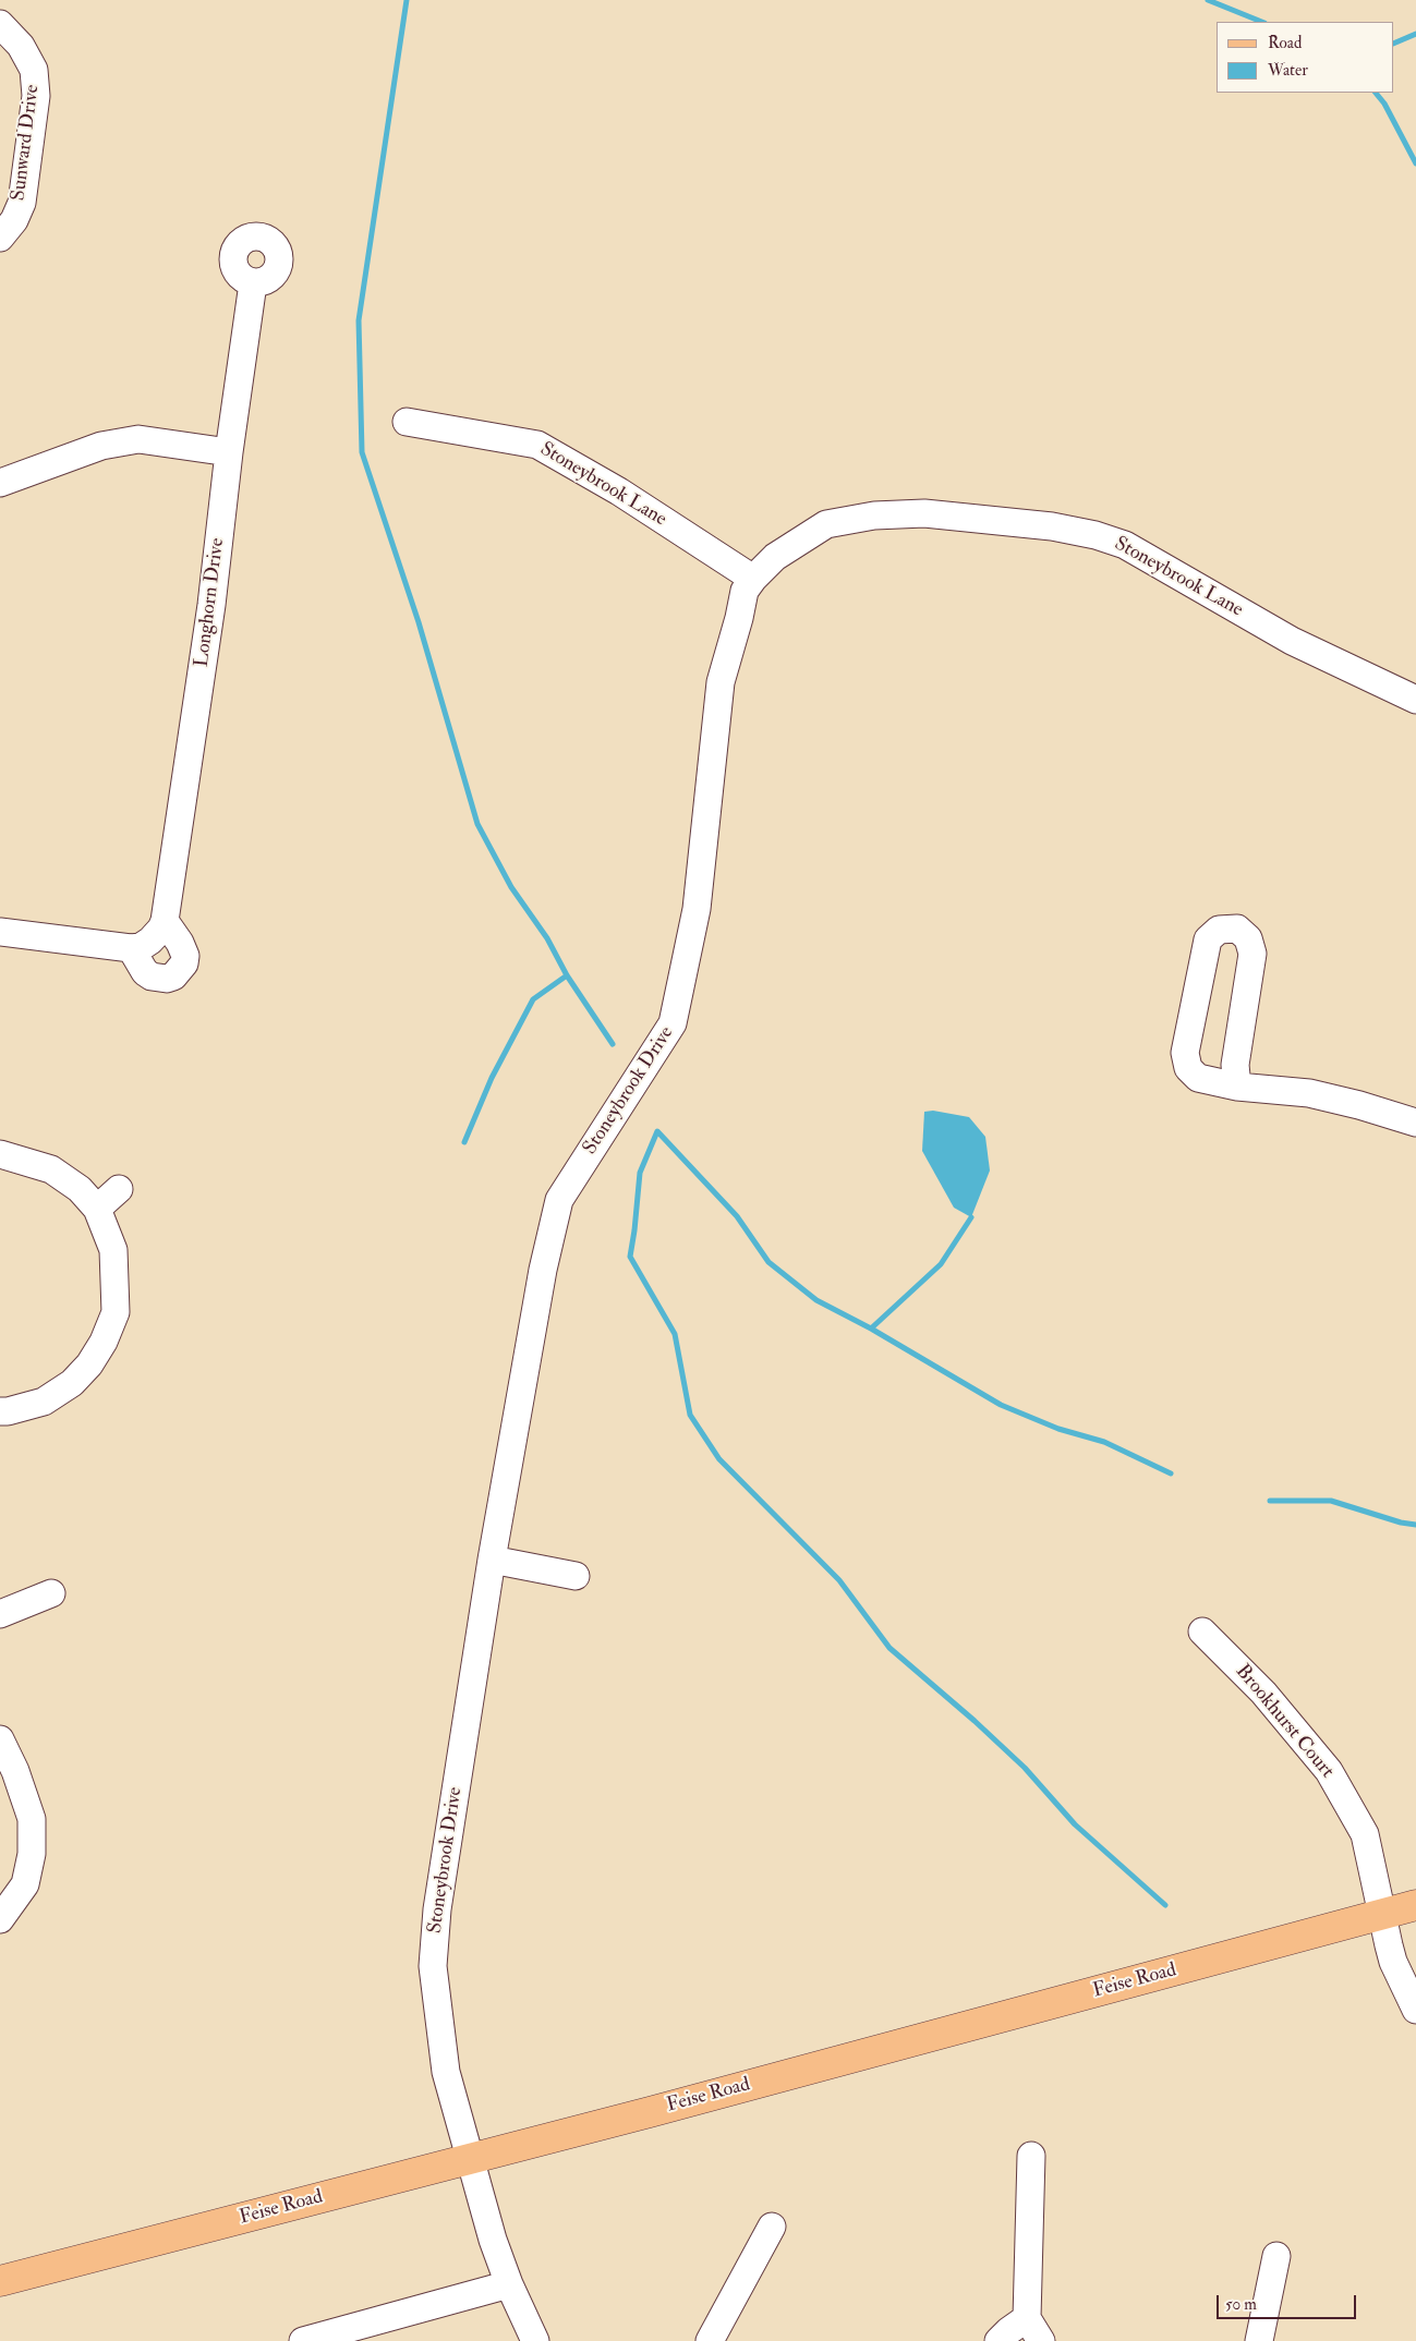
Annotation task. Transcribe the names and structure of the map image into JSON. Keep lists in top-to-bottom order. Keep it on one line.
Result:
{"streets":{"main road":["Feise Road"],"street":["Sunward Drive","Stoneybrook Lane","Longhorn Drive","Stoneybrook Drive","Brookhurst Court"]},"crossings":[["Stoneybrook Lane","Stoneybrook Drive"],["Stoneybrook Drive","Feise Road"],["Brookhurst Court","Feise Road"]],"legend":["Road","Water"],"scale_bar":"50 m"}
